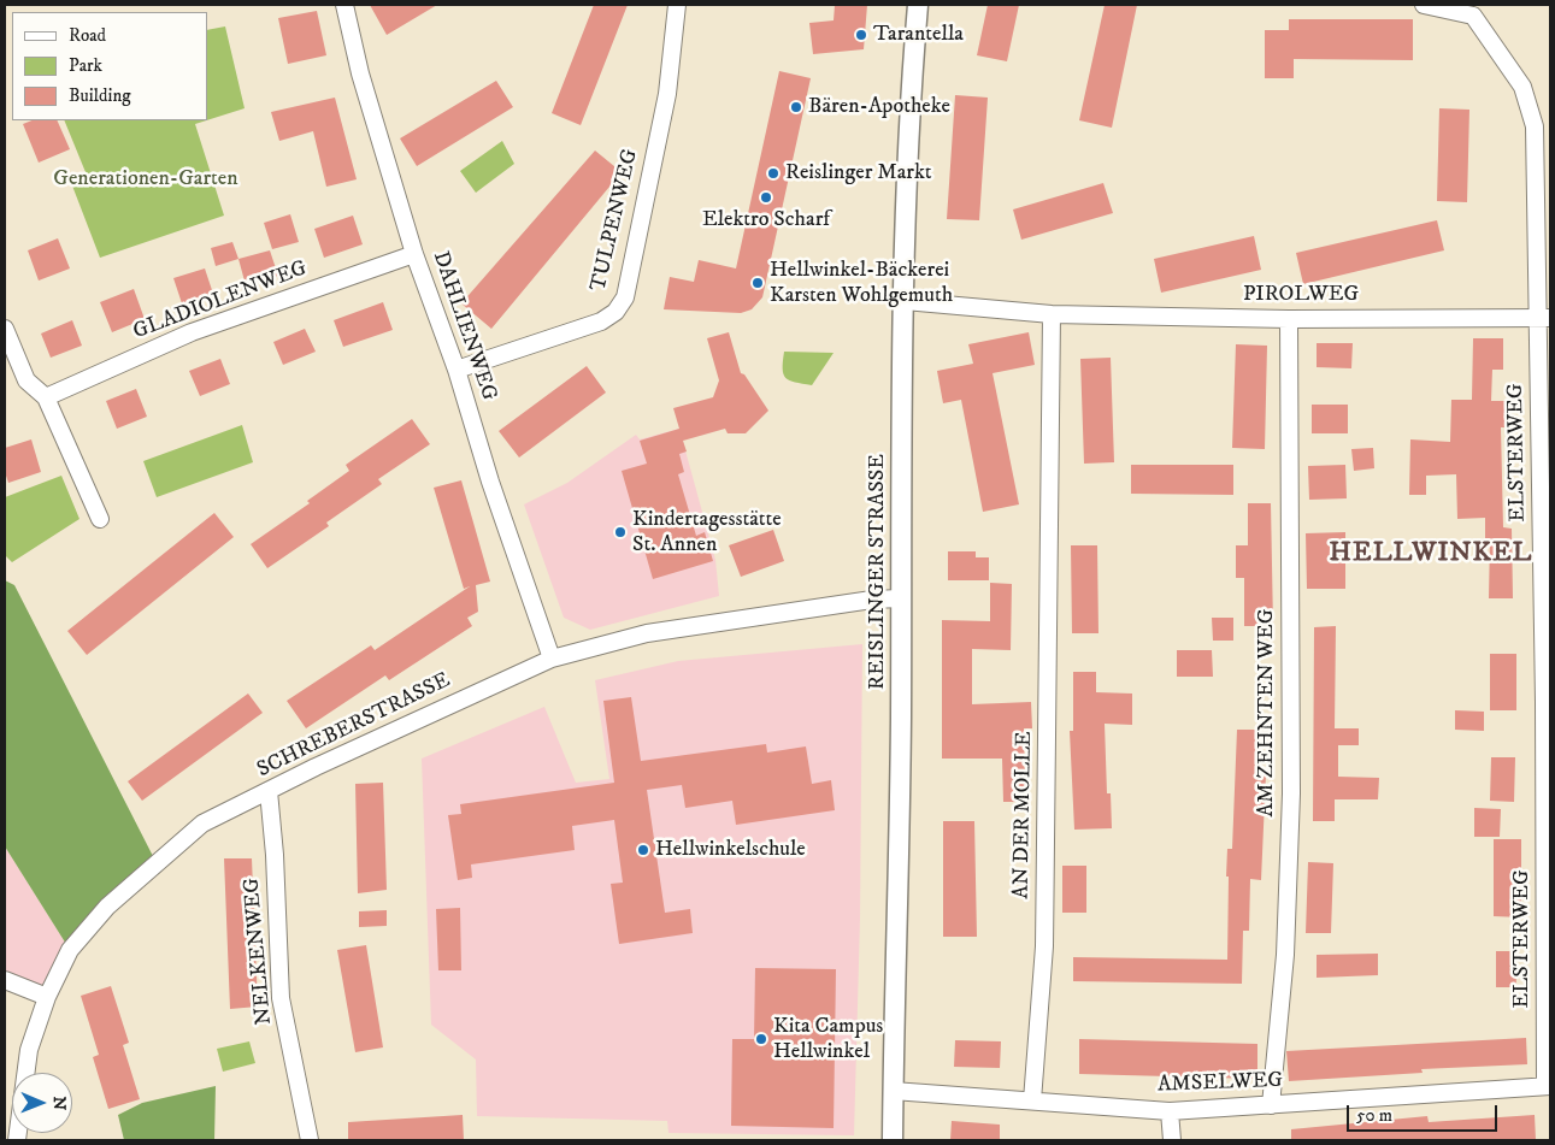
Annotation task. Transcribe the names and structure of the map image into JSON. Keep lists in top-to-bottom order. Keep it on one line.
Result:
{"streets":{"street":["TULPENWEG","PIROLWEG","GLADIOLENWEG","DAHLIENWEG","ELSTERWEG","REISLINGER STRASSE","AM ZEHNTEN WEG","SCHREBERSTRASSE","AN DER MOLLE","NELKENWEG","AMSELWEG"]},"crossings":[["TULPENWEG","DAHLIENWEG"],["PIROLWEG","ELSTERWEG"],["PIROLWEG","REISLINGER STRASSE"],["PIROLWEG","AM ZEHNTEN WEG"],["PIROLWEG","AN DER MOLLE"],["GLADIOLENWEG","DAHLIENWEG"],["DAHLIENWEG","SCHREBERSTRASSE"],["ELSTERWEG","AMSELWEG"],["REISLINGER STRASSE","SCHREBERSTRASSE"],["REISLINGER STRASSE","AMSELWEG"],["AM ZEHNTEN WEG","AMSELWEG"],["SCHREBERSTRASSE","NELKENWEG"],["AN DER MOLLE","AMSELWEG"]],"districts":["HELLWINKEL"],"parks":["Generationen-Garten"],"places":["Tarantella","Bären-Apotheke","Reislinger Markt","Elektro Scharf","Hellwinkel-Bäckerei Karsten Wohlgemuth","Kindertagesstätte St. Annen","Hellwinkelschule","Kita Campus Hellwinkel"],"legend":["Road","Park","Building"],"scale_bar":"50 m","north":"right"}
